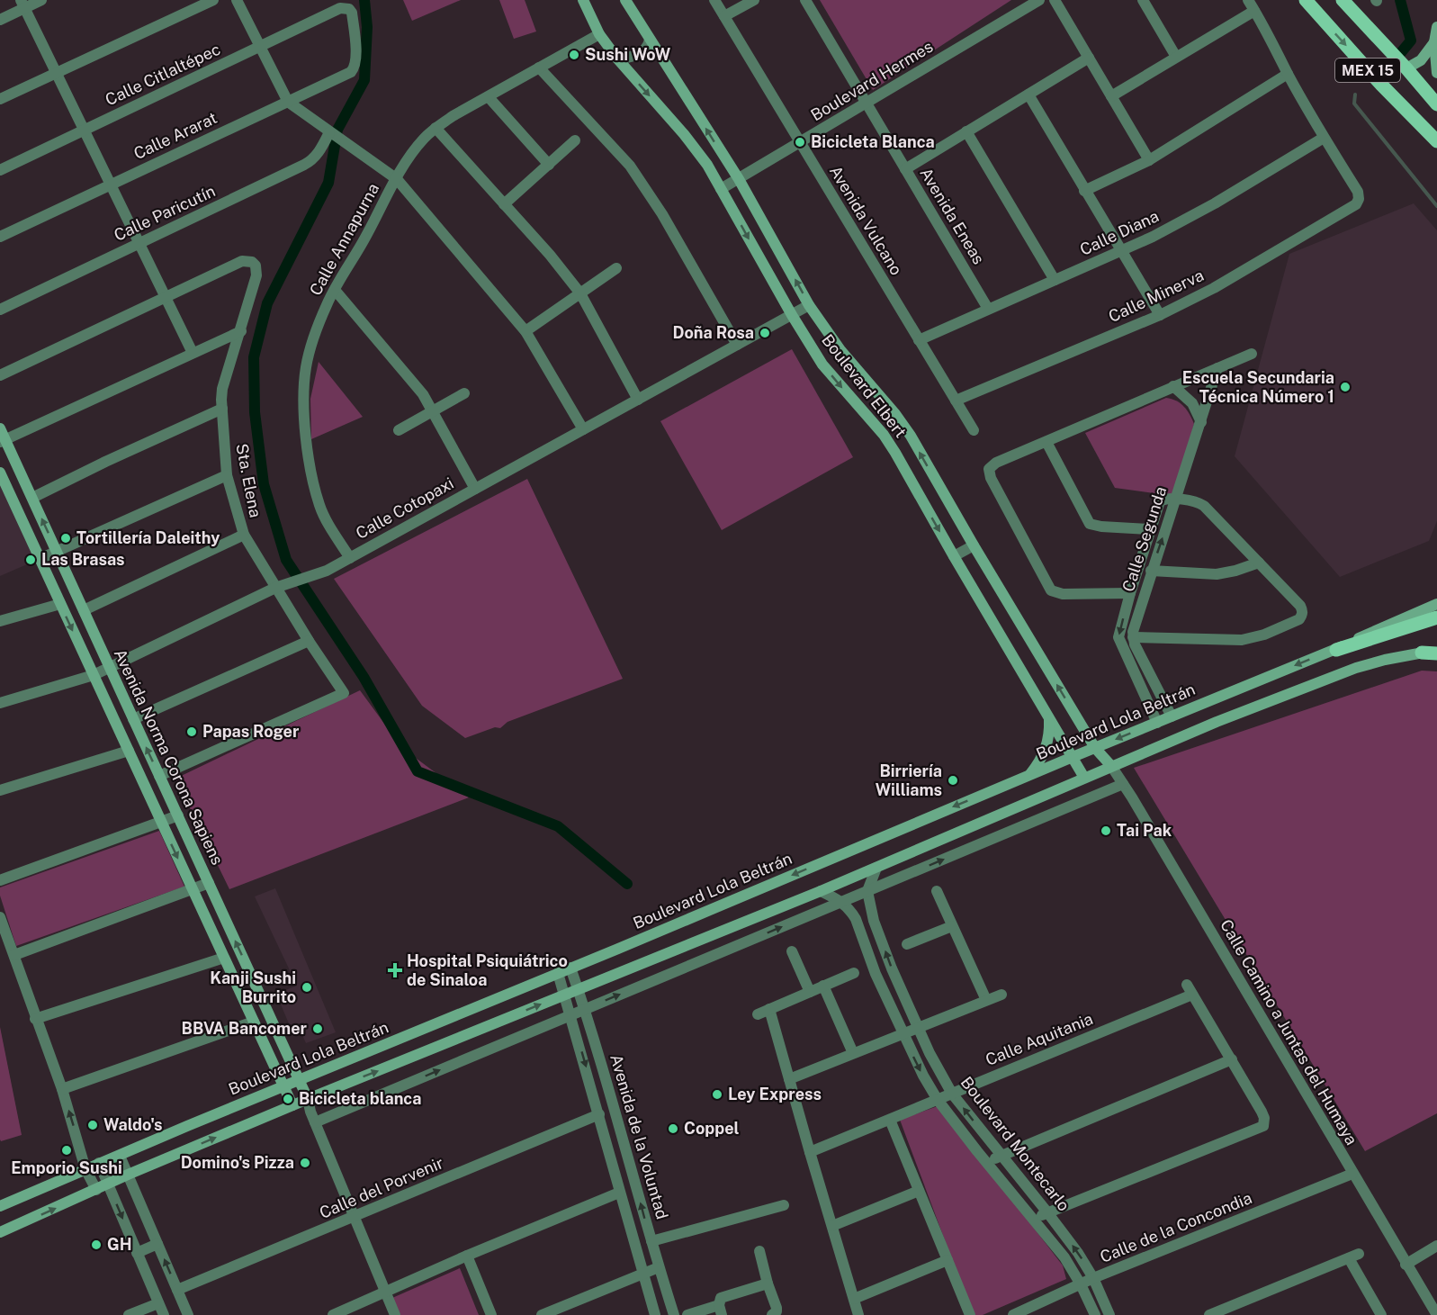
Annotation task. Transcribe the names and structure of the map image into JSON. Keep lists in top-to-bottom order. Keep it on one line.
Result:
{"streets":{"main road":["MEX 15"],"street":["Calle Citlaltépec","Boulevard Hermes","Calle Ararat","Calle Paricutín","Avenida Eneas","Avenida Vulcano","Calle Diana","Calle Annapurna","Calle Minerva","Boulevard Elbert","Sta. Elena","Calle Cotopaxi","Calle Segunda","Boulevard Lola Beltrán","Avenida Norma Corona Sapiens","Calle Camino a Juntas del Humaya","Calle Aquitania","Avenida de la Voluntad","Boulevard Montecarlo","Calle del Porvenir","Calle de la Concondia"]},"crossings":[["Calle Citlaltépec","Calle Ararat"],["Boulevard Hermes","Avenida Eneas"],["Boulevard Hermes","Avenida Vulcano"],["Boulevard Hermes","Boulevard Elbert"],["Avenida Eneas","Calle Diana"],["Avenida Vulcano","Calle Diana"],["Avenida Vulcano","Calle Minerva"],["Calle Diana","Calle Minerva"],["Calle Annapurna","Boulevard Elbert"],["Calle Annapurna","Calle Cotopaxi"],["Boulevard Elbert","Calle Cotopaxi"],["Boulevard Elbert","Boulevard Lola Beltrán"],["Boulevard Elbert","Calle Camino a Juntas del Humaya"],["Sta. Elena","Calle Cotopaxi"],["Sta. Elena","Avenida Norma Corona Sapiens"],["Calle Cotopaxi","Avenida Norma Corona Sapiens"],["Calle Segunda","Boulevard Lola Beltrán"],["Boulevard Lola Beltrán","Avenida Norma Corona Sapiens"],["Boulevard Lola Beltrán","Avenida de la Voluntad"],["Calle Camino a Juntas del Humaya","Calle de la Concondia"],["Calle Aquitania","Boulevard Montecarlo"],["Avenida de la Voluntad","Calle del Porvenir"],["Boulevard Montecarlo","Calle de la Concondia"]],"places":{"other":["Sushi WoW","Bicicleta Blanca","Doña Rosa","Escuela Secundaria Técnica Número 1","Tortillería Daleithy","Las Brasas","Papas Roger","Birriería Williams","Tai Pak","Kanji Sushi Burrito","BBVA Bancomer","Ley Express","Bicicleta blanca","Waldo's","Coppel","Emporio Sushi","Domino's Pizza","GH"],"health":["Hospital Psiquiátrico de Sinaloa"]}}
